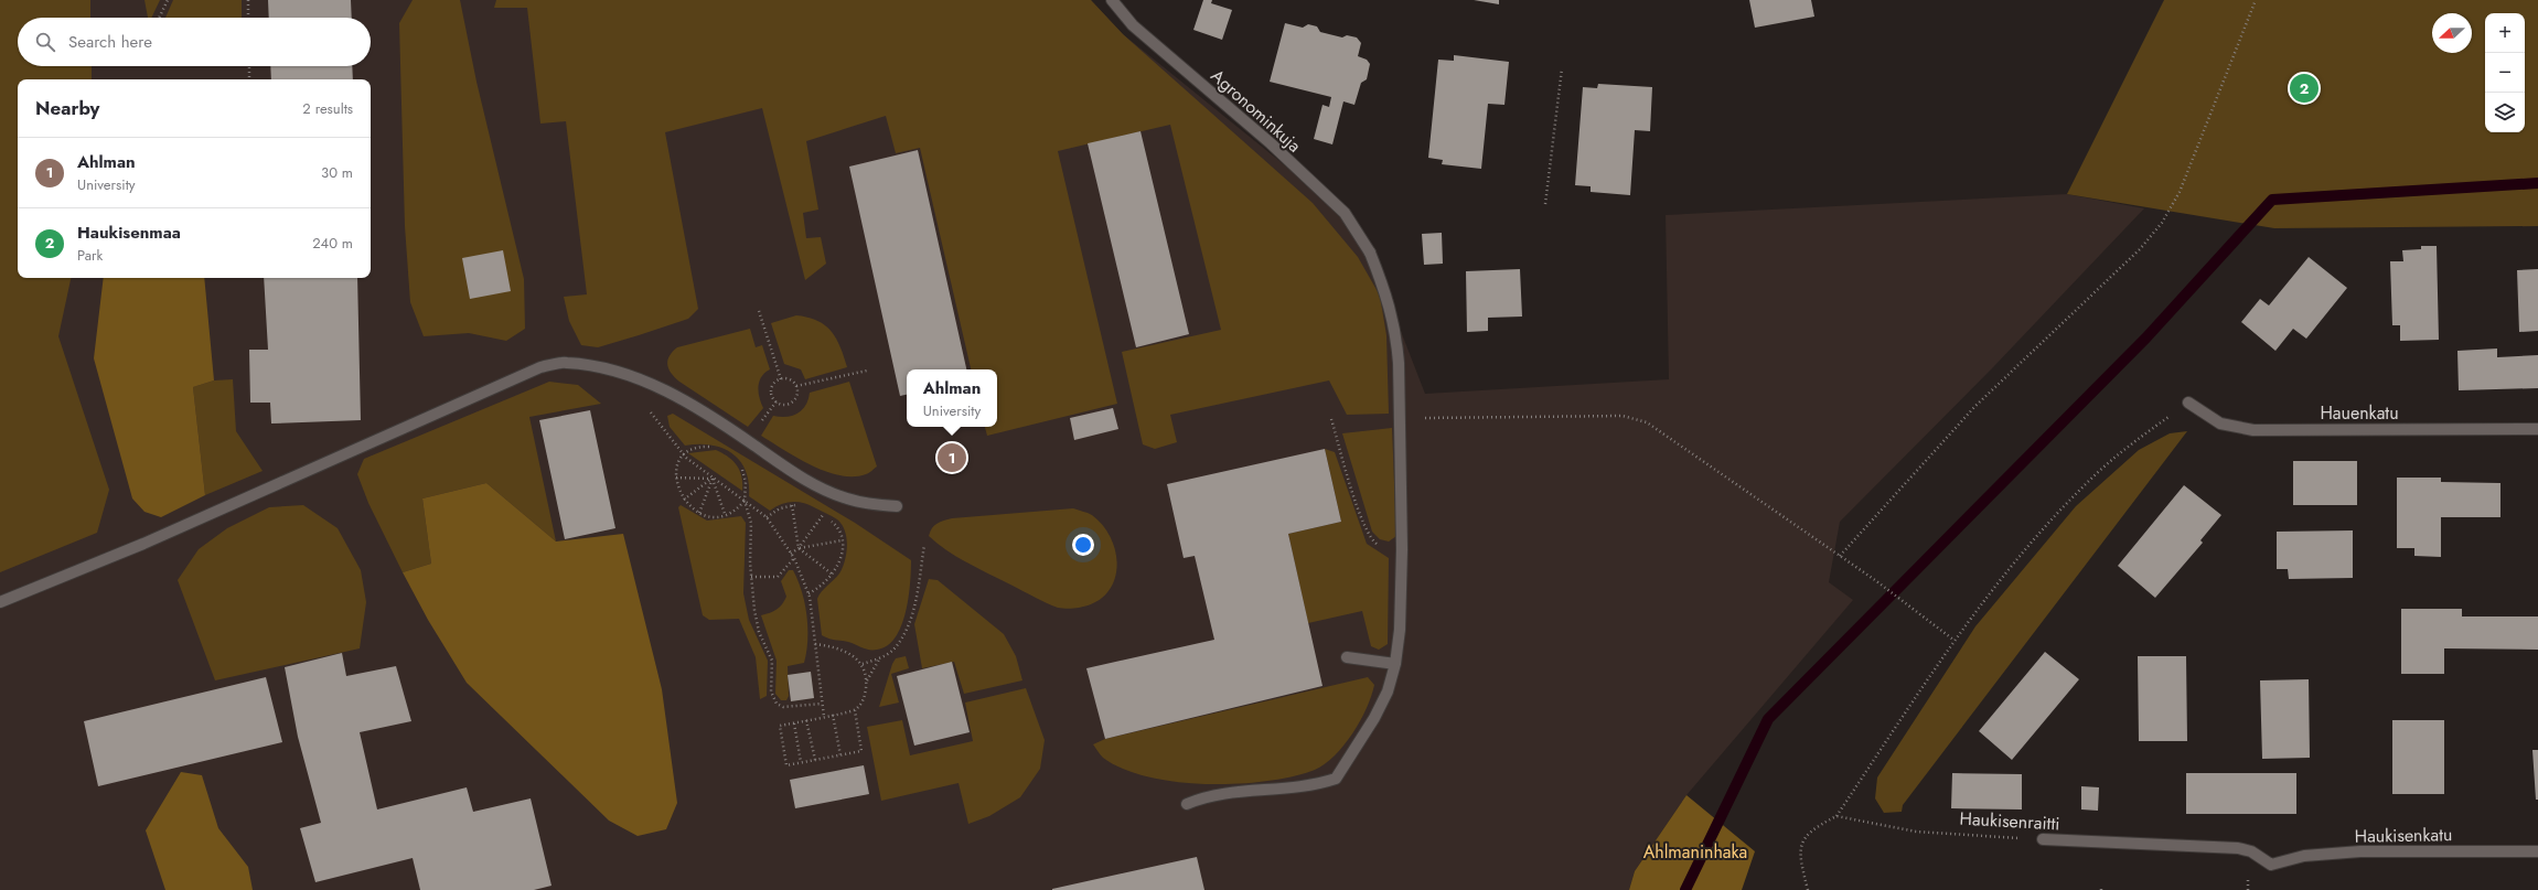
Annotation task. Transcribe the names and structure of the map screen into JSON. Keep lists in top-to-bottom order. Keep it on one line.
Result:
{"streets":{"street":["Agronominkuja","Hauenkatu","Haukisenraitti","Haukisenkatu"]},"crossings":[["Haukisenraitti","Haukisenkatu"]],"parks":["Ahlmaninhaka"],"north":"left","page":{"map_buttons":["+","−"],"search":"Search here","pins":["2","1"],"heading":["Nearby","2 results"],"list":[{"mark":"1","name":"Ahlman","note":"University","value":"30 m"},{"mark":"2","name":"Haukisenmaa","note":"Park","value":"240 m"}],"popup":["Ahlman","University"]}}
